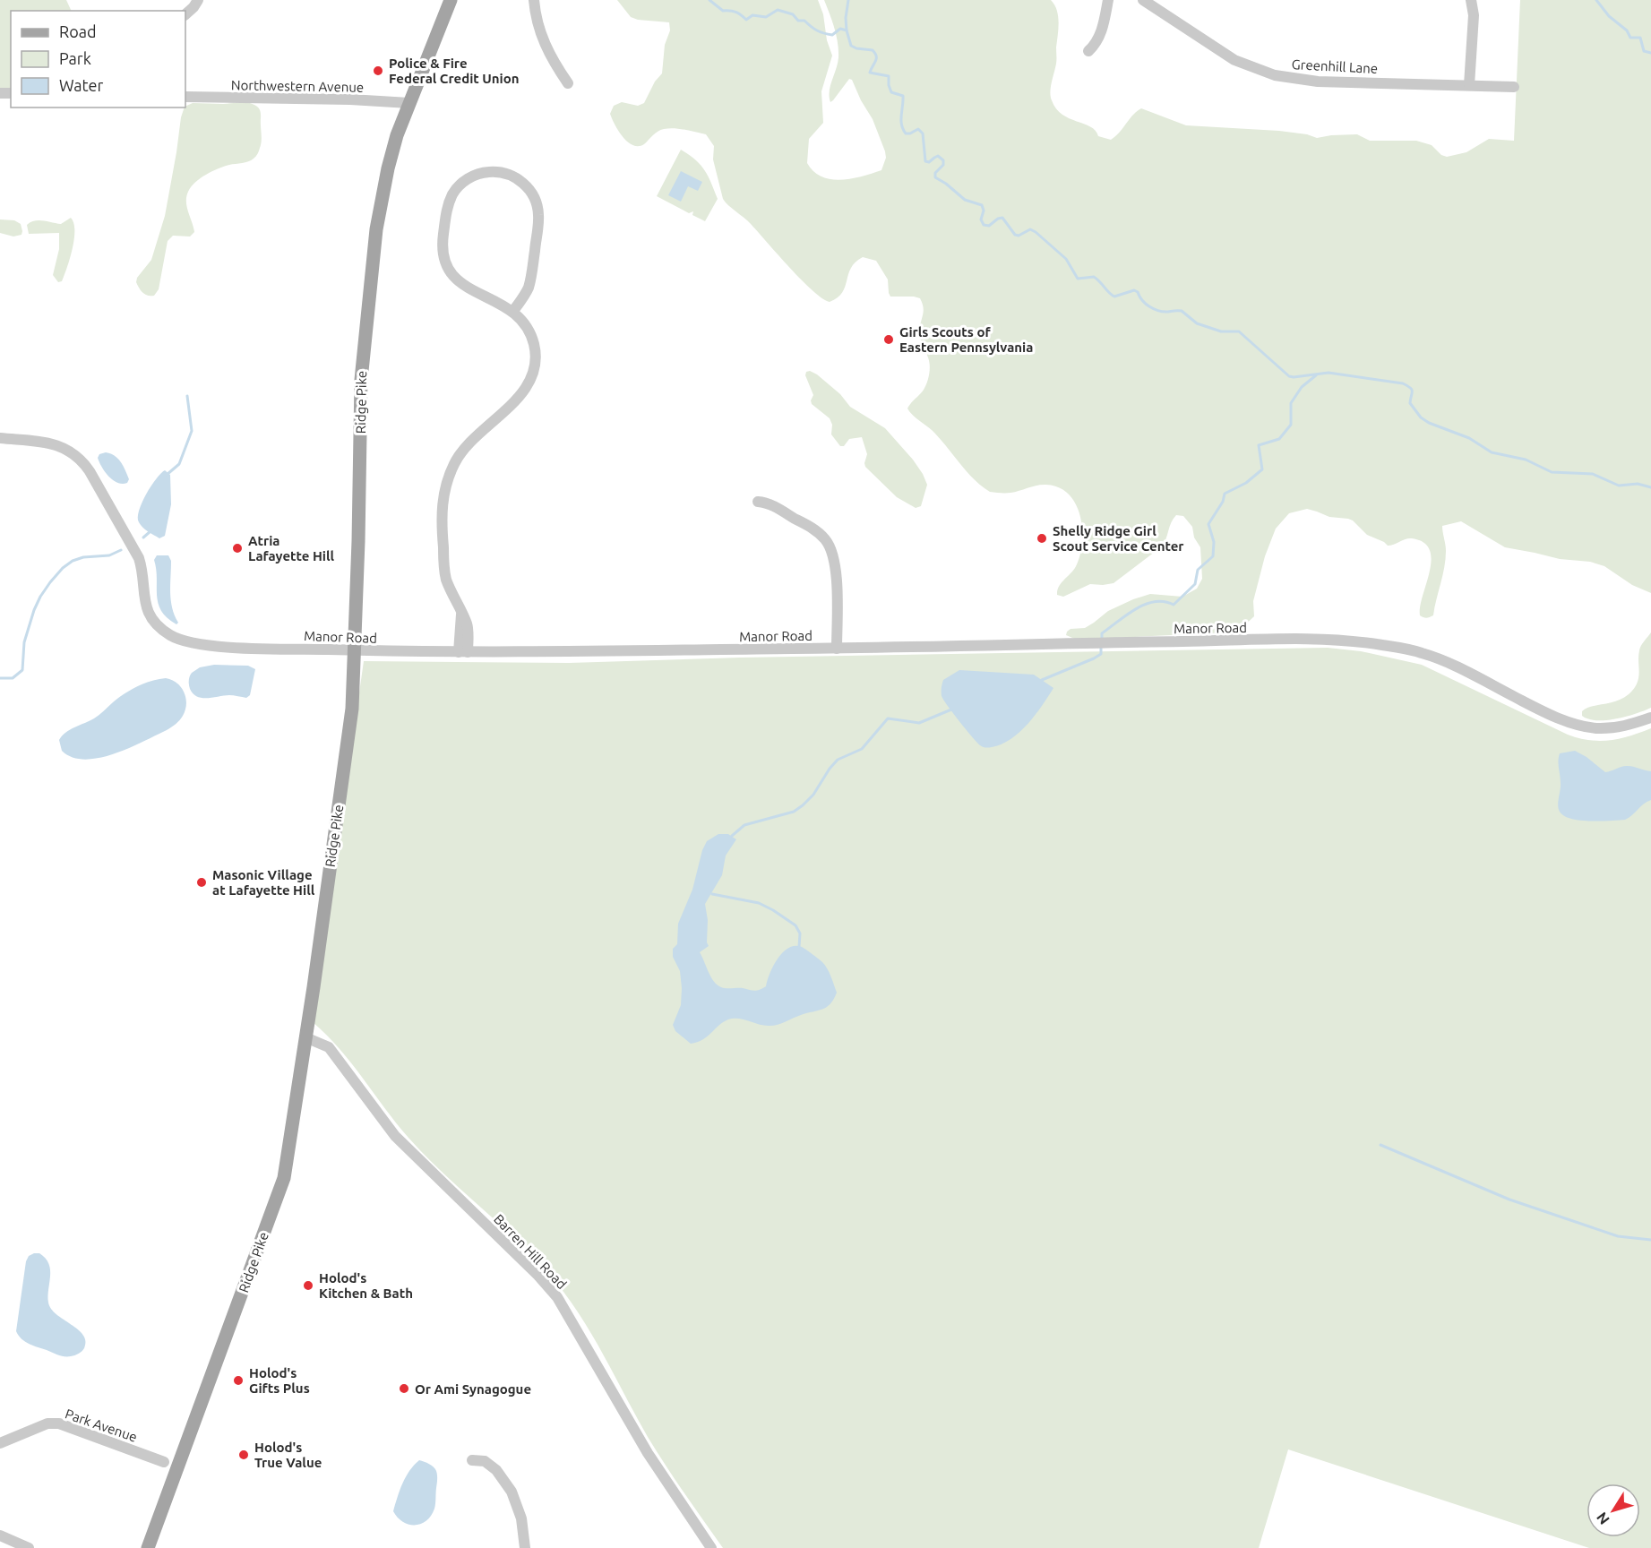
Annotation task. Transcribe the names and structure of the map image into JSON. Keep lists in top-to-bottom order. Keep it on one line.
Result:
{"streets":{"main road":["Ridge Pike"],"street":["Greenhill Lane","Northwestern Avenue","Manor Road","Barren Hill Road","Park Avenue"]},"crossings":[["Northwestern Avenue","Ridge Pike"],["Ridge Pike","Manor Road"],["Ridge Pike","Barren Hill Road"]],"places":["Police & Fire Federal Credit Union","Girls Scouts of Eastern Pennsylvania","Shelly Ridge Girl Scout Service Center","Atria Lafayette Hill","Masonic Village at Lafayette Hill","Holod's Kitchen & Bath","Holod's Gifts Plus","Or Ami Synagogue","Holod's True Value"],"legend":["Road","Park","Water"],"north":"bottom left"}
